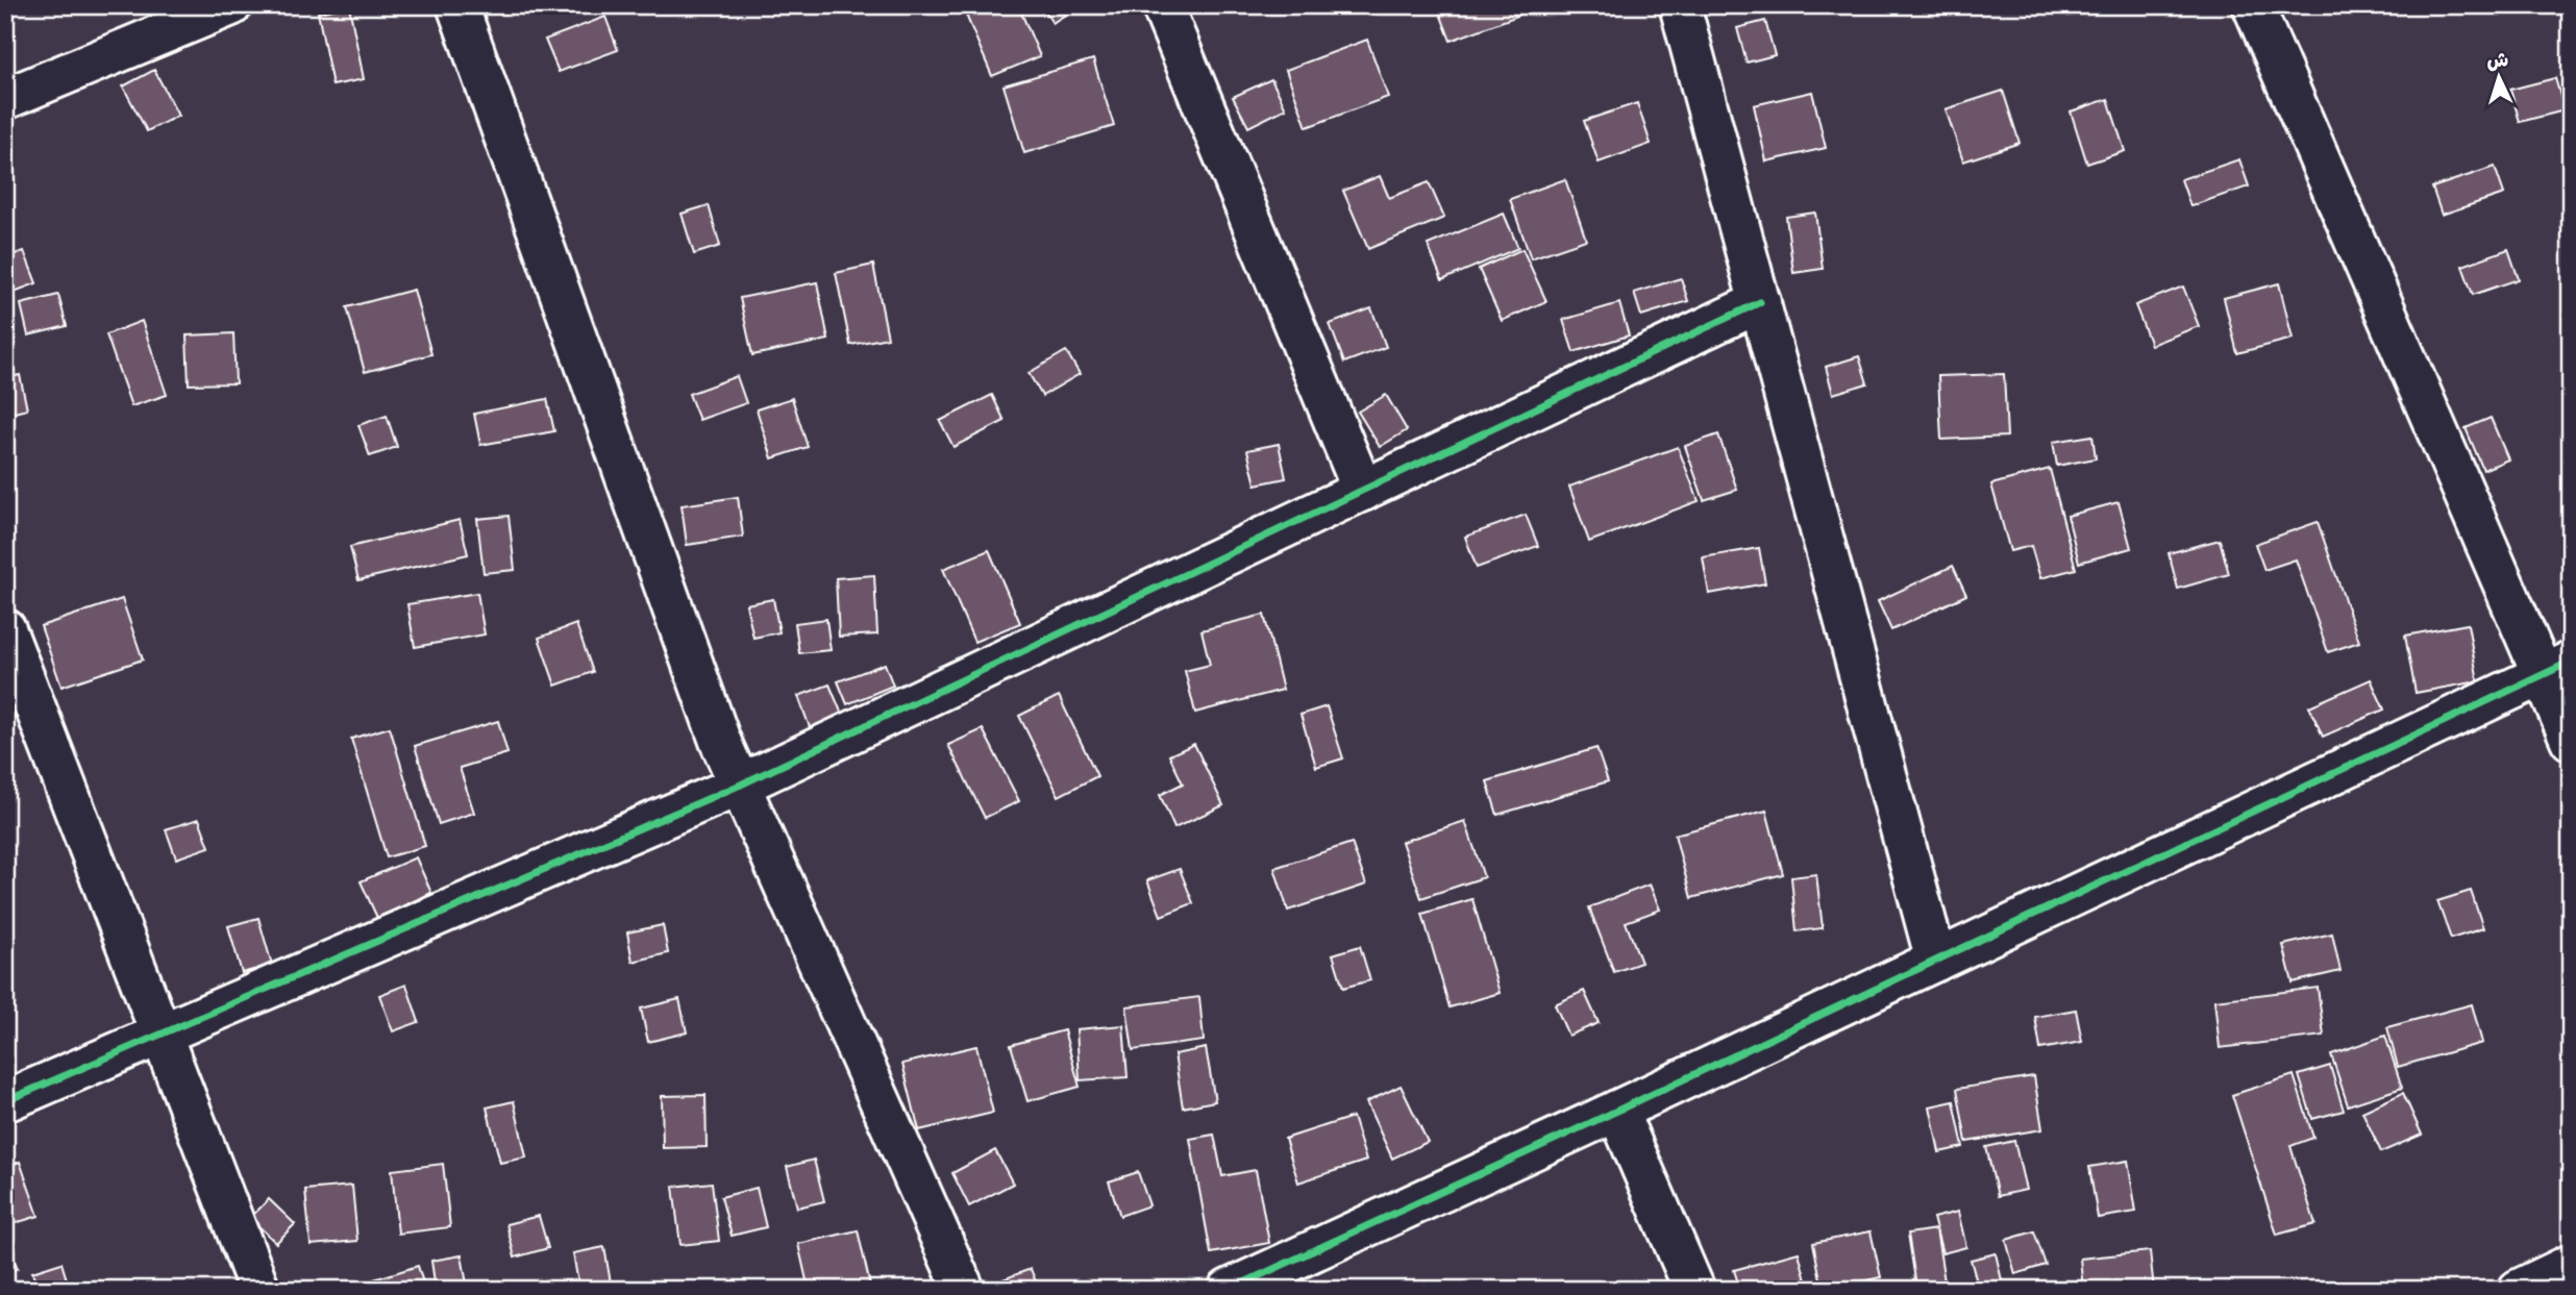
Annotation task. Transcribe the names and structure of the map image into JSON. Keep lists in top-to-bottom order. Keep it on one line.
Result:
{"north":"top"}
